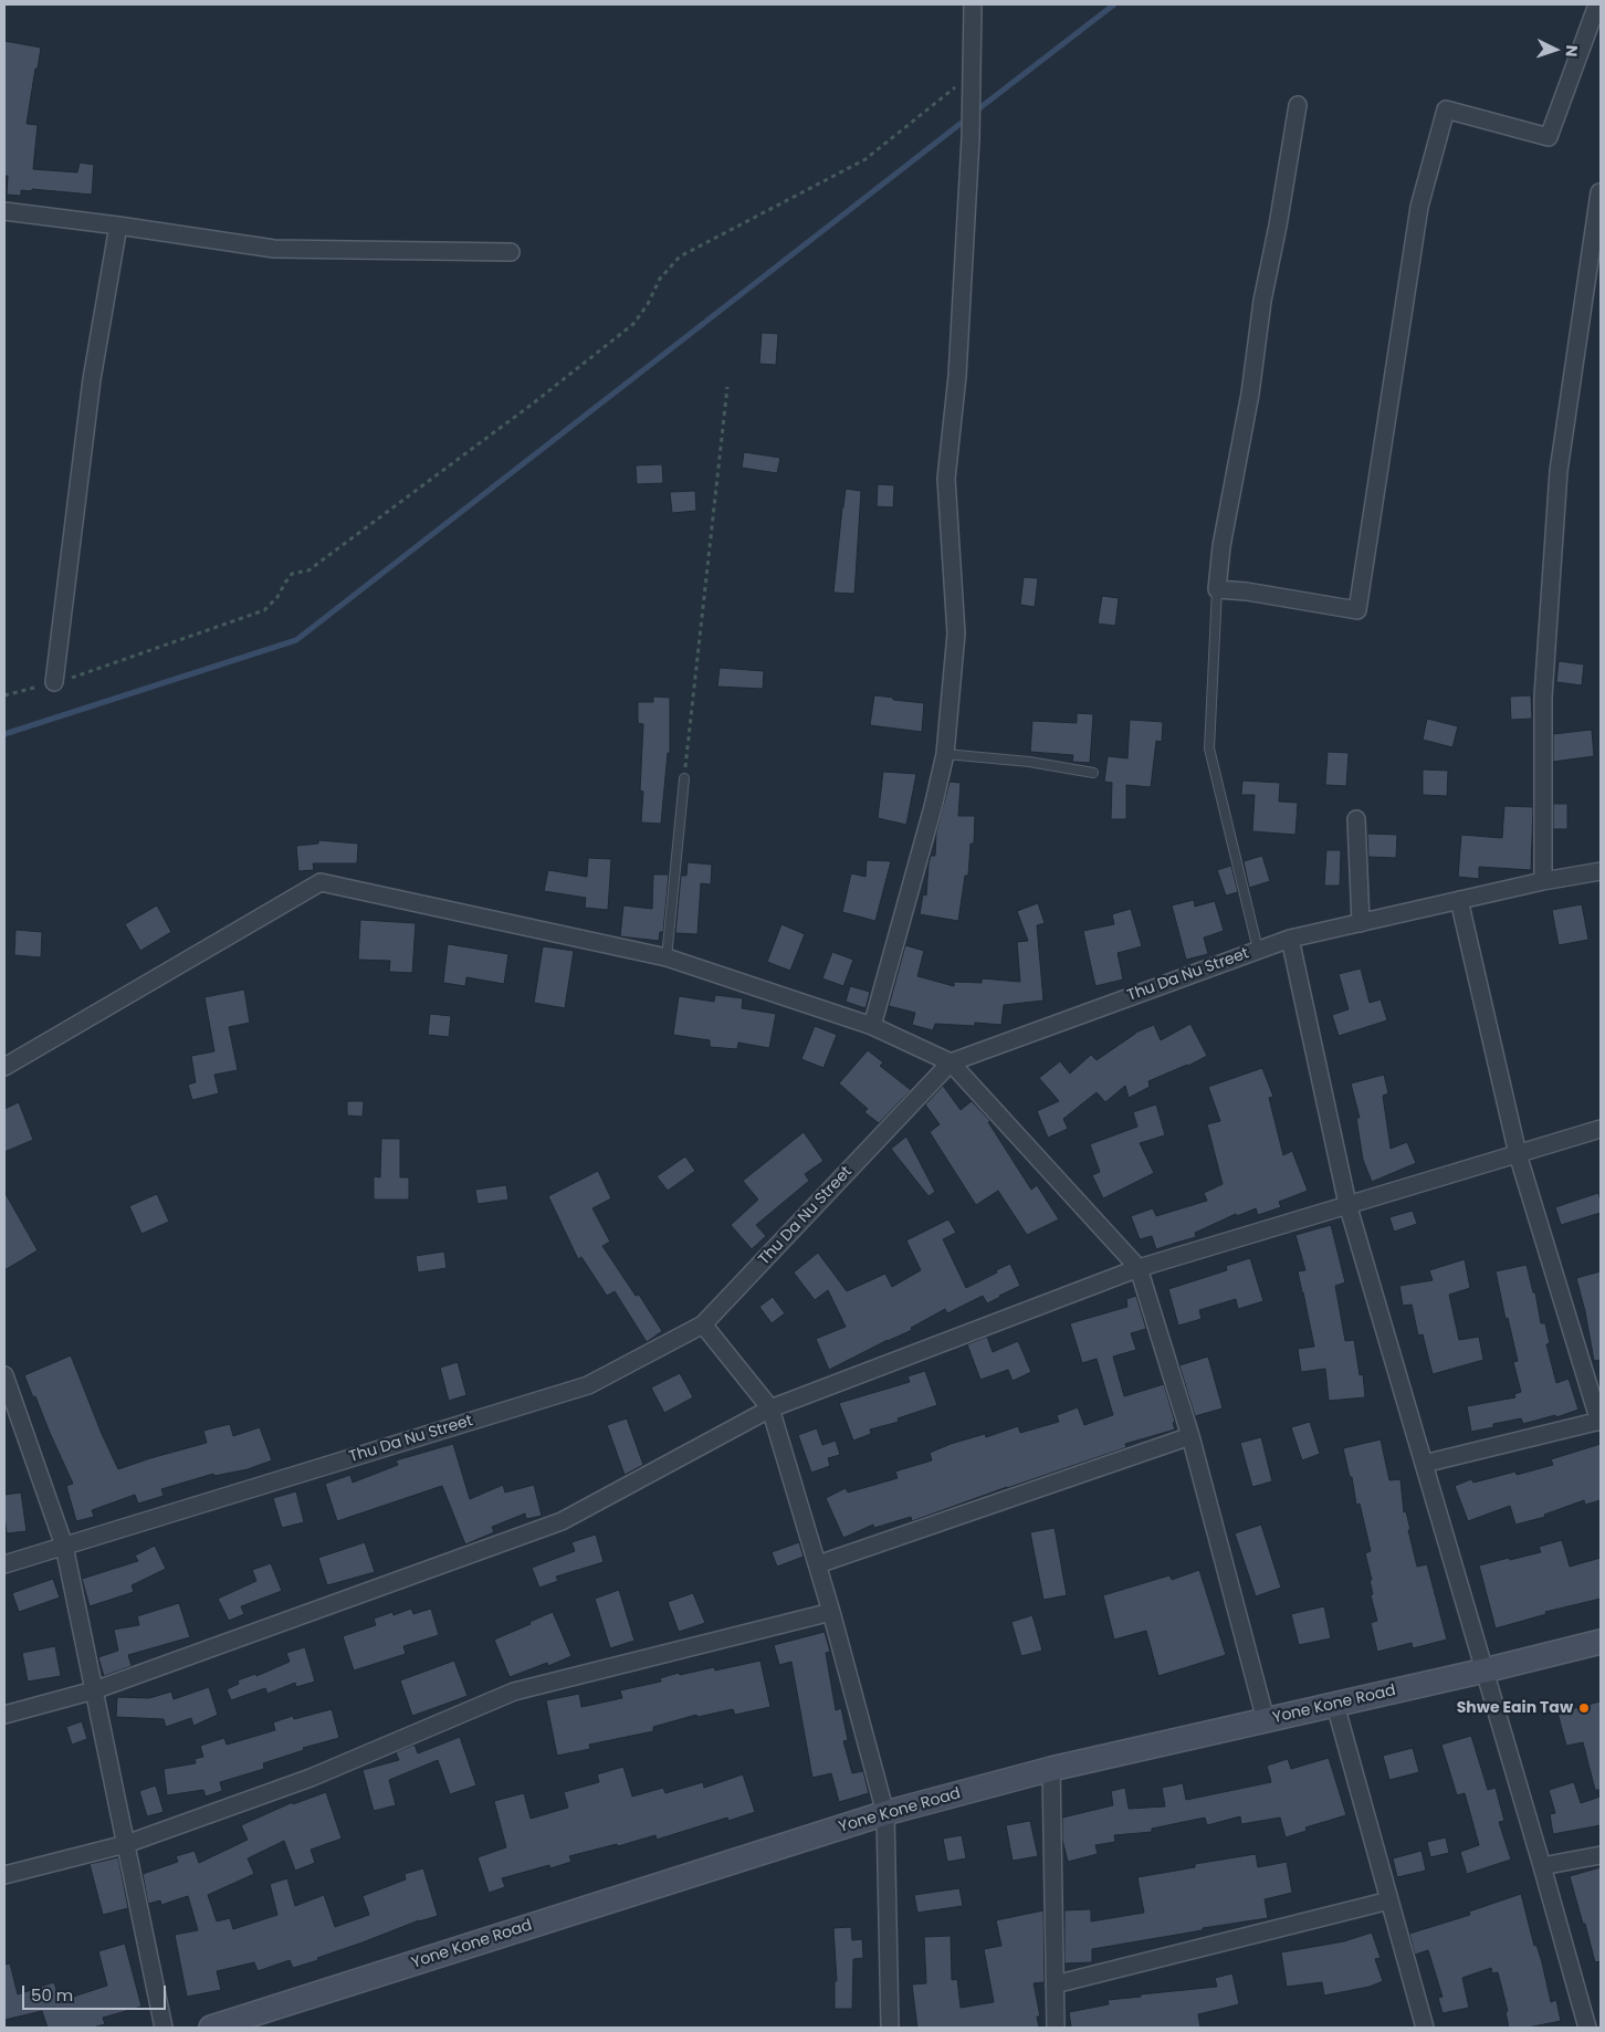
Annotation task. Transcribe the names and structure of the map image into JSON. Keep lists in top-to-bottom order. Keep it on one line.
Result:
{"streets":{"street":["Thu Da Nu Street","Yone Kone Road"]},"places":["Shwe Eain Taw"],"scale_bar":"50 m","north":"right"}
